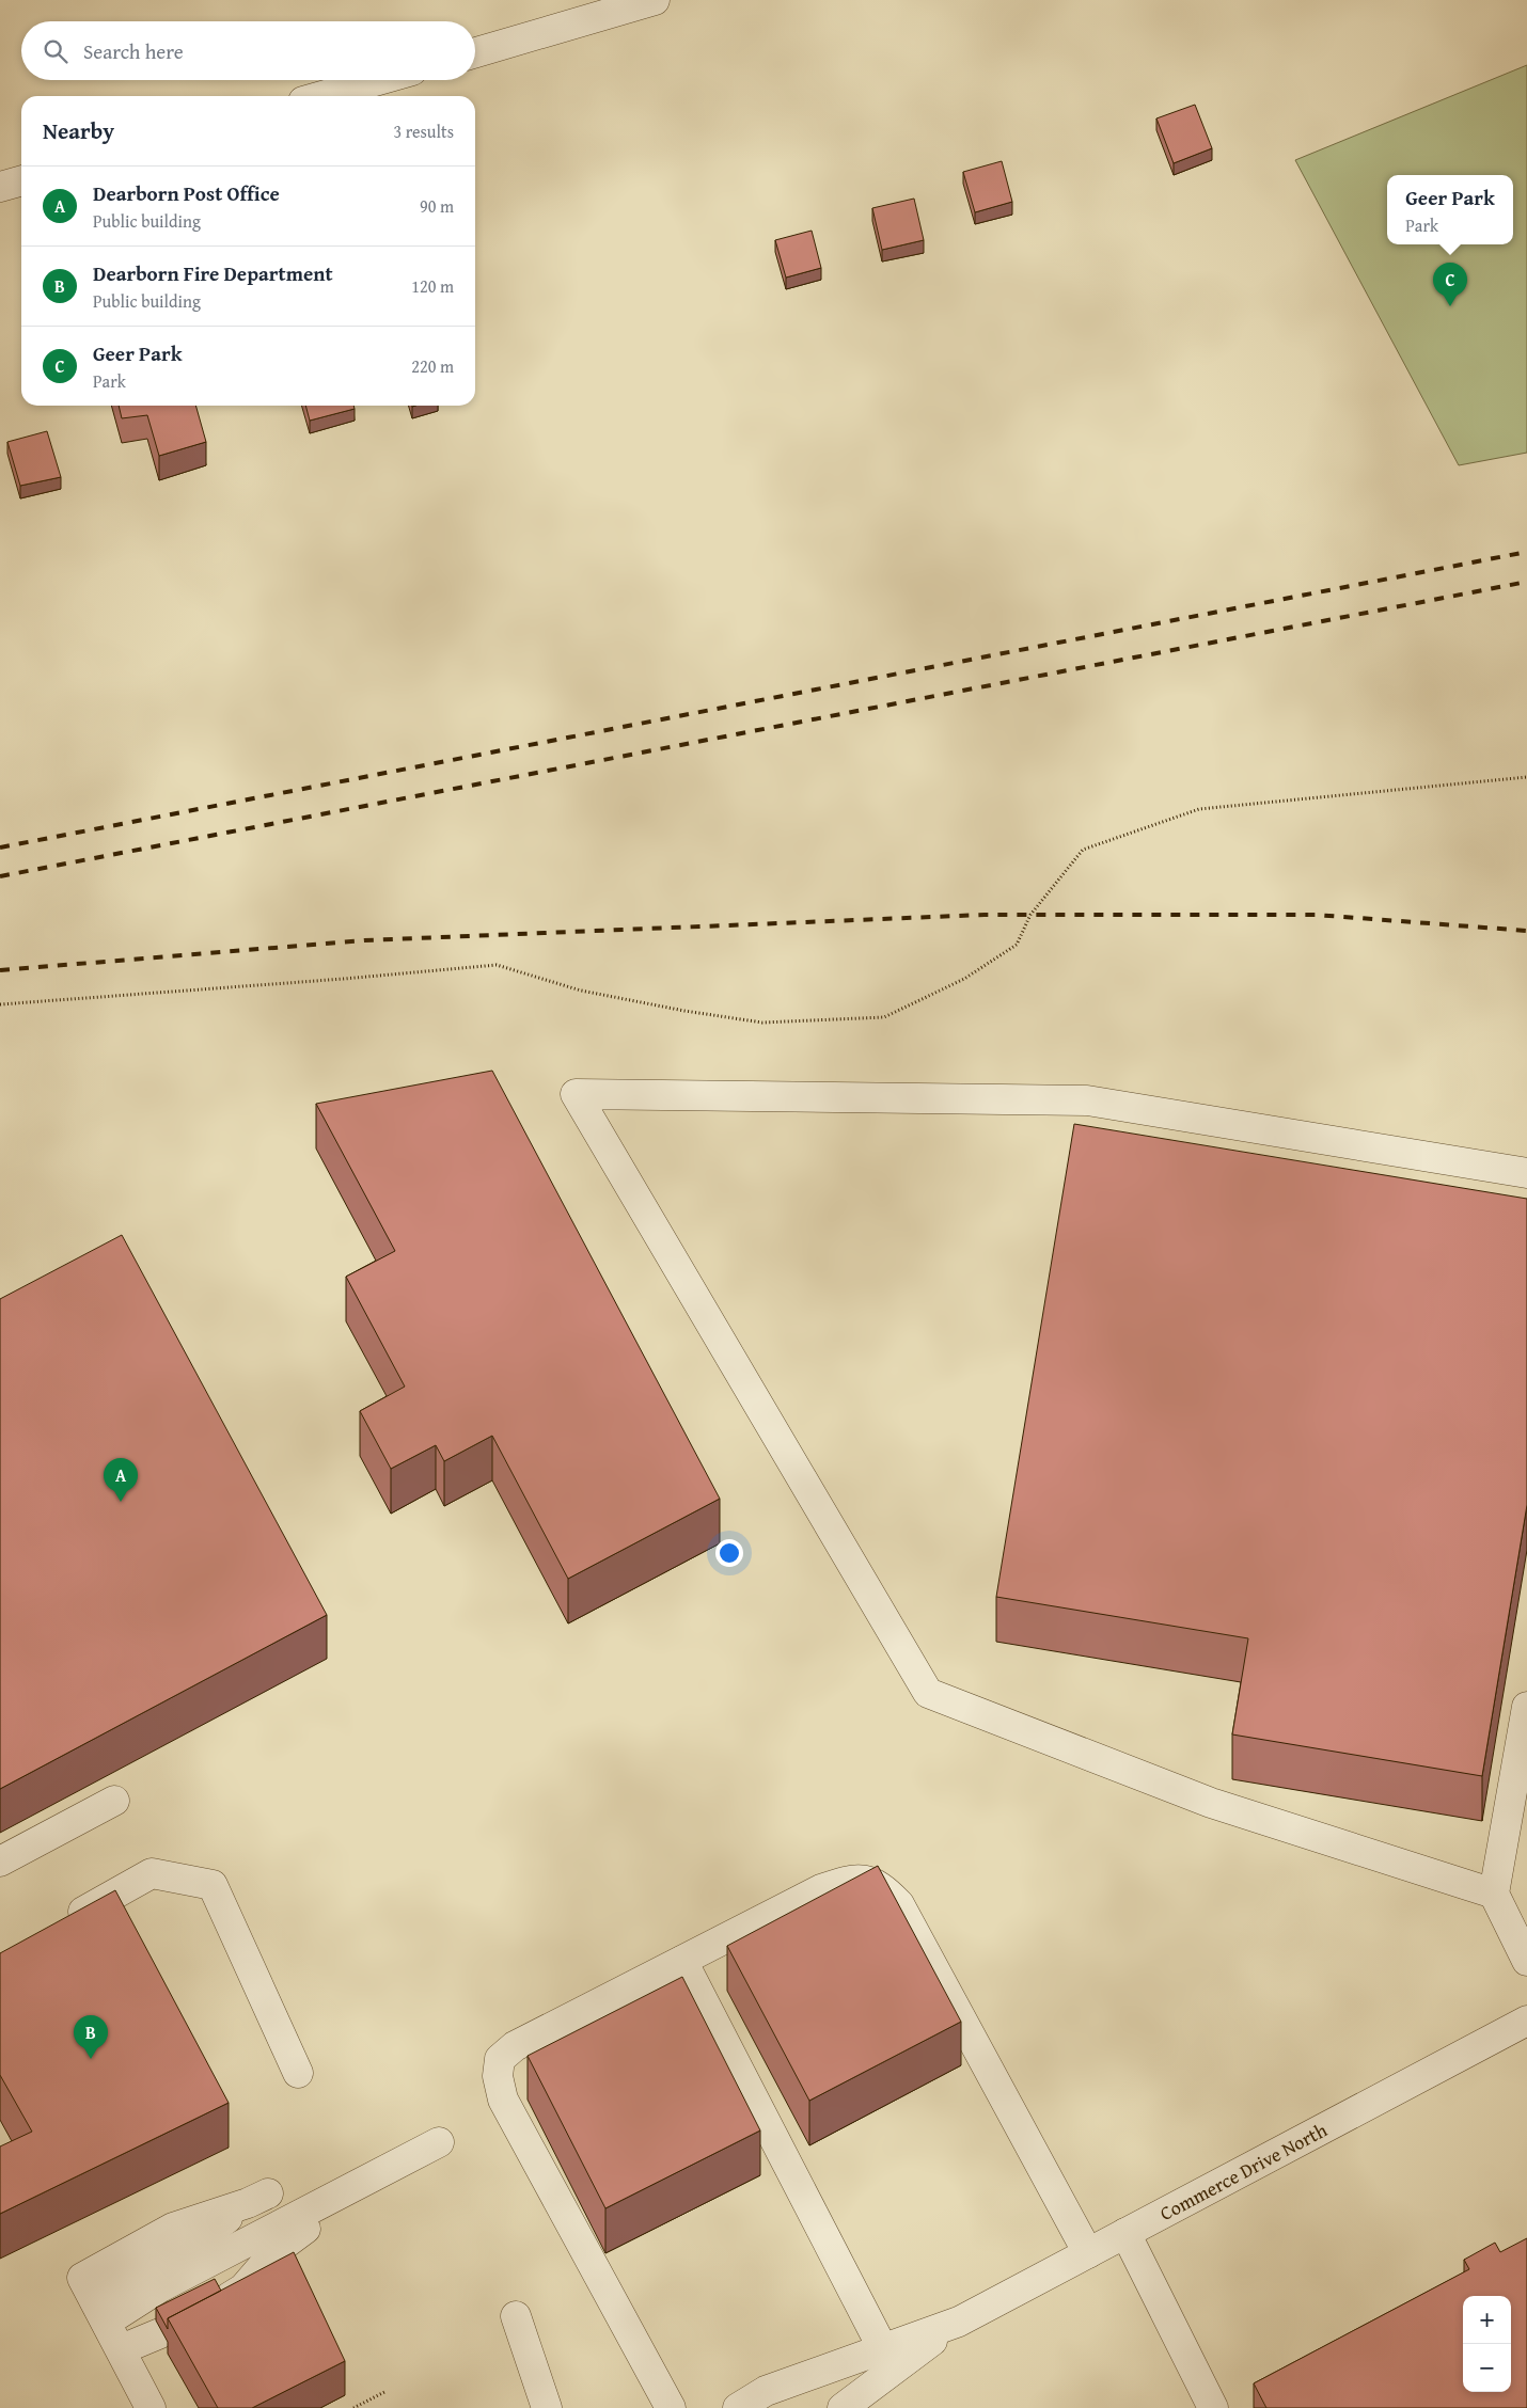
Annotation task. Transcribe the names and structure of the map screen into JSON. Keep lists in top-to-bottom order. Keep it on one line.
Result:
{"streets":{"street":["Commerce Drive North"]},"page":{"search":"Search here","heading":["Nearby","3 results"],"list":[{"mark":"A","name":"Dearborn Post Office","note":"Public building","value":"90 m"},{"mark":"B","name":"Dearborn Fire Department","note":"Public building","value":"120 m"},{"mark":"C","name":"Geer Park","note":"Park","value":"220 m"}],"popup":["Geer Park","Park"],"pins":["C","A","B"],"map_buttons":["+","−"]}}
